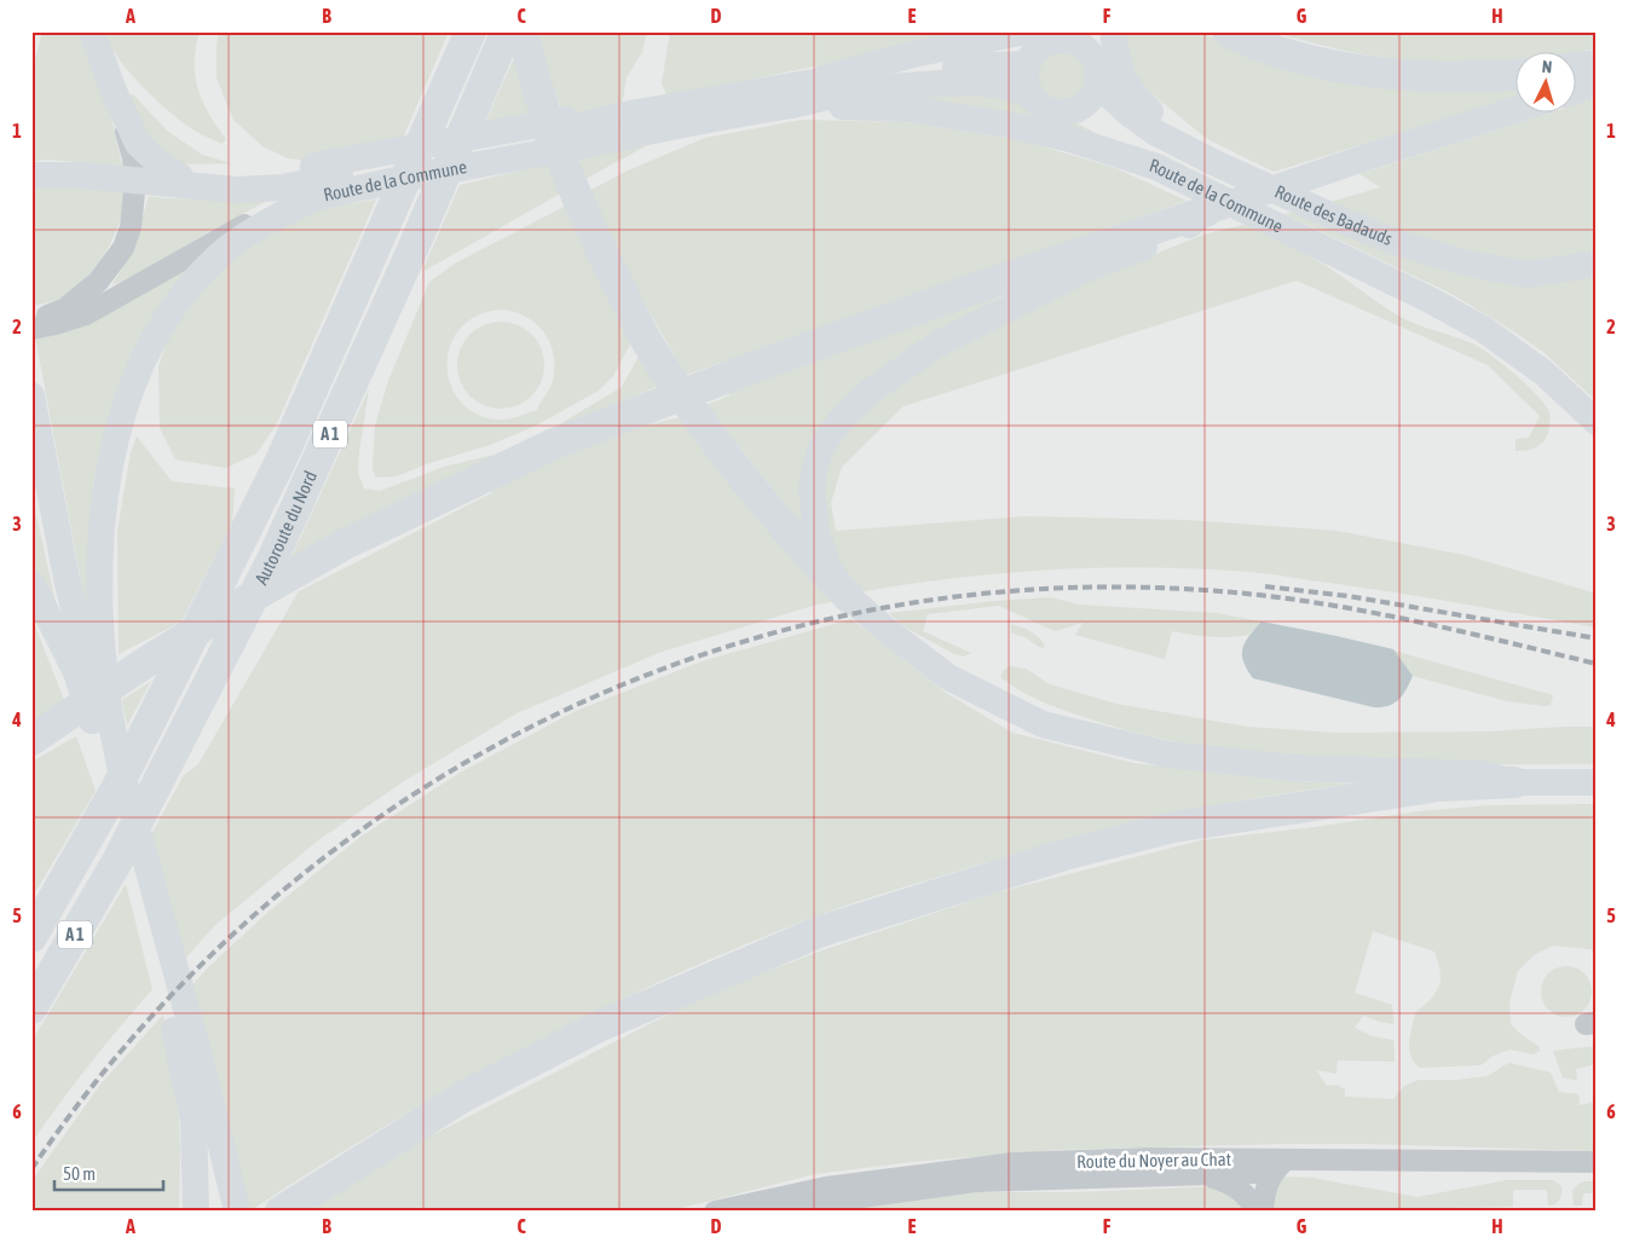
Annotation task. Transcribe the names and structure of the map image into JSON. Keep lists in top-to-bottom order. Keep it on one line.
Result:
{"streets":{"highway":["A 1","Autoroute du Nord"],"main road":["Route de la Commune","Route des Badauds"],"street":["Route du Noyer au Chat"]},"crossings":[["Route de la Commune","Route des Badauds"]],"scale_bar":"50 m","north":"top","grid":{"columns":["A","B","C","D","E","F","G","H"],"rows":["1","2","3","4","5","6"]}}
